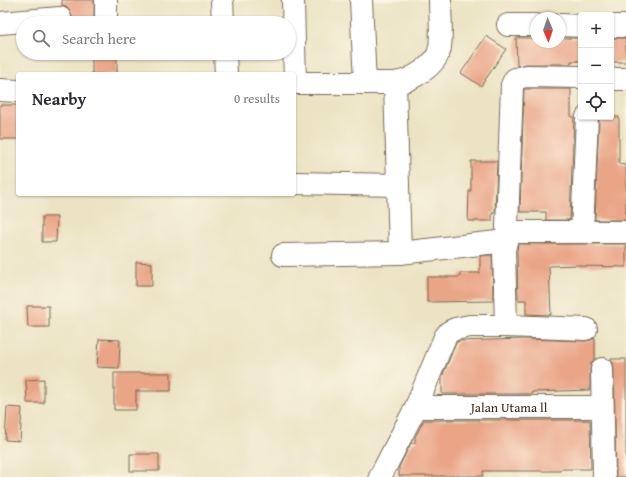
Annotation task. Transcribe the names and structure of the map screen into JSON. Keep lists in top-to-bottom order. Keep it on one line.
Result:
{"streets":{"street":["Jalan Utama ll"]},"north":"bottom","page":{"map_buttons":["+","−"],"search":"Search here","heading":["Nearby","0 results"]}}
